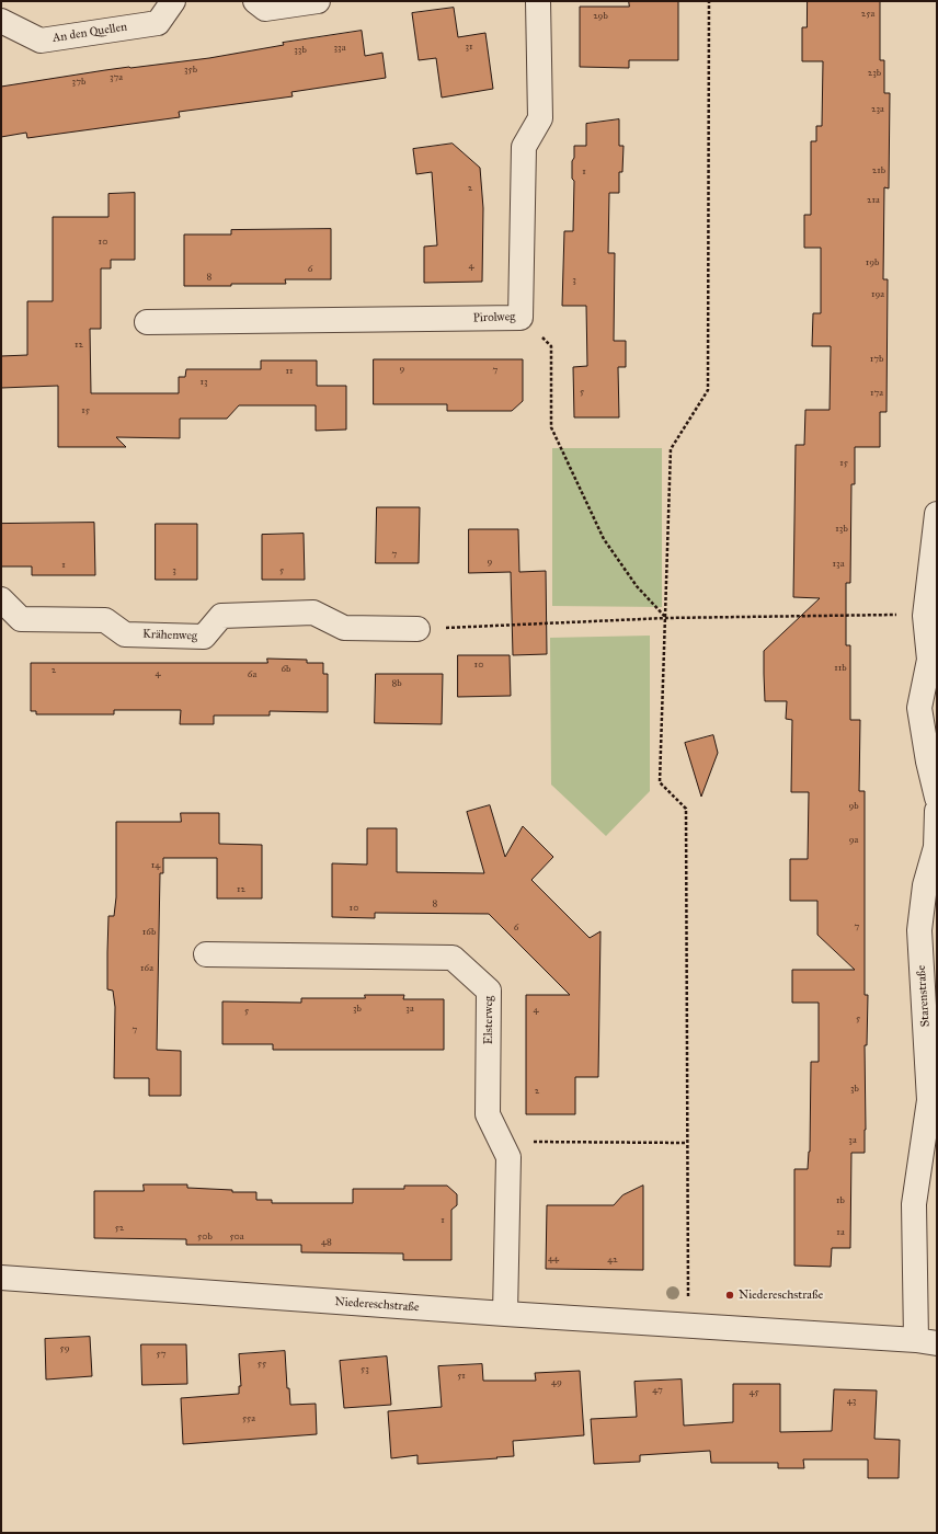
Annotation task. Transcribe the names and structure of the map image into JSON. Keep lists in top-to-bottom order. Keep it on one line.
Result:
{"streets":{"street":["An den Quellen","Pirolweg","Krähenweg","Starenstraße","Elsterweg","Niedereschstraße"]},"crossings":[["Starenstraße","Niedereschstraße"],["Elsterweg","Niedereschstraße"]],"places":["Niedereschstraße"],"house_numbers":["25a","29b","31","33a","33b","35b","23b","37a","37b","23a","21b","1","2","21a","10","19b","4","6","8","3","19a","12","17b","9","7","11","13","5","17a","15","15","13b","7","9","13a","1","3","5","10","11b","6b","2","4","6a","8b","9b","9a","14","12","8","10","7","6","16b","16a","3b","3a","4","5","5","7","3b","2","3a","1b","1","52","1a","50b","50a","48","44","42","59","57","55","53","51","49","47","45","43","55a"]}
